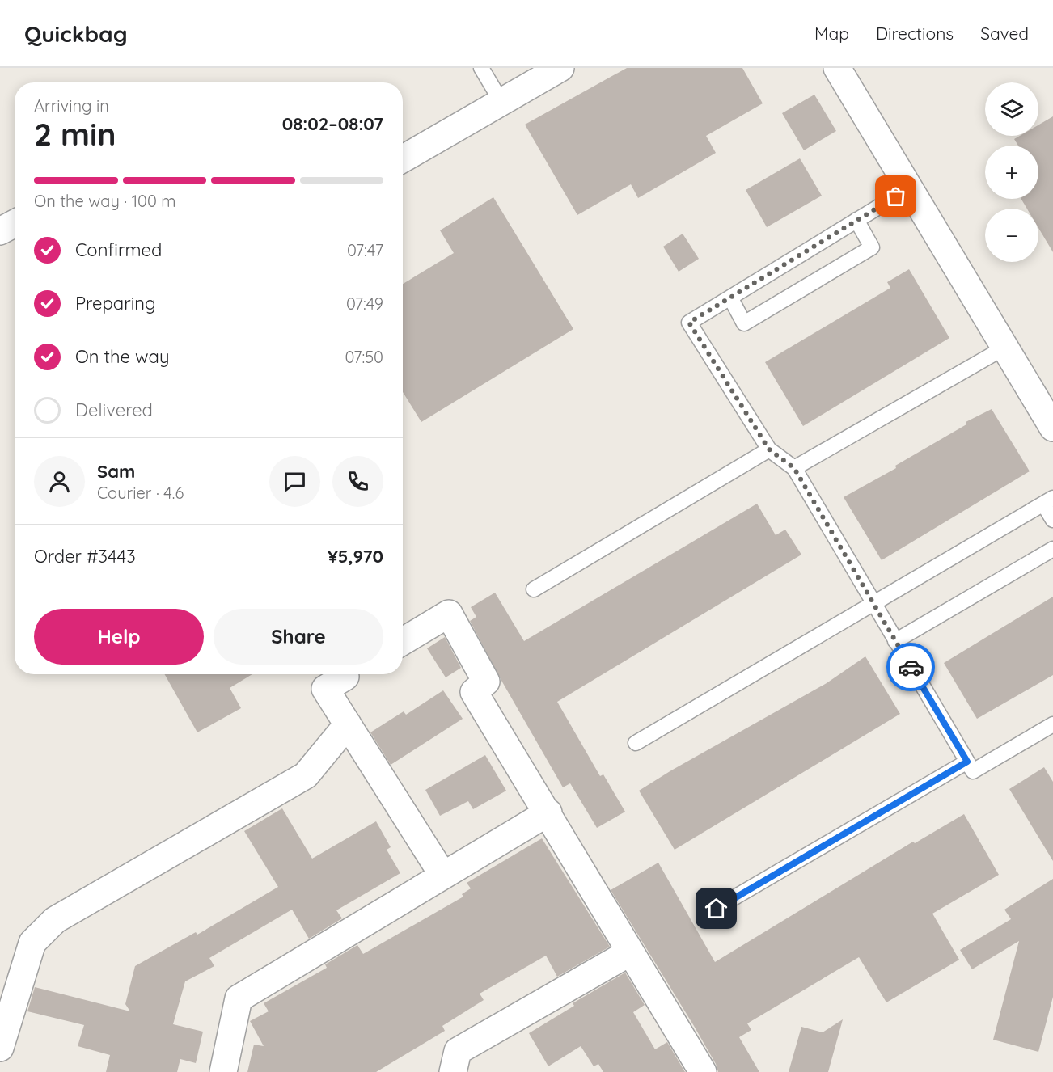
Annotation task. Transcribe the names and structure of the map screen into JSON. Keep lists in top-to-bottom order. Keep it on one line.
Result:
{"page":{"header":"Quickbag","nav":["Map","Directions","Saved"],"map_buttons":["+","−"],"heading":["2 min","Arriving in","08:02–08:07"],"panel":["Sam","Courier · 4.6","Order #3443","¥5,970"],"bar":"On the way · 100 m","list":[["Confirmed","07:47"],["Preparing","07:49"],["On the way","07:50"],"Delivered"],"buttons":["Help","Share"]}}
